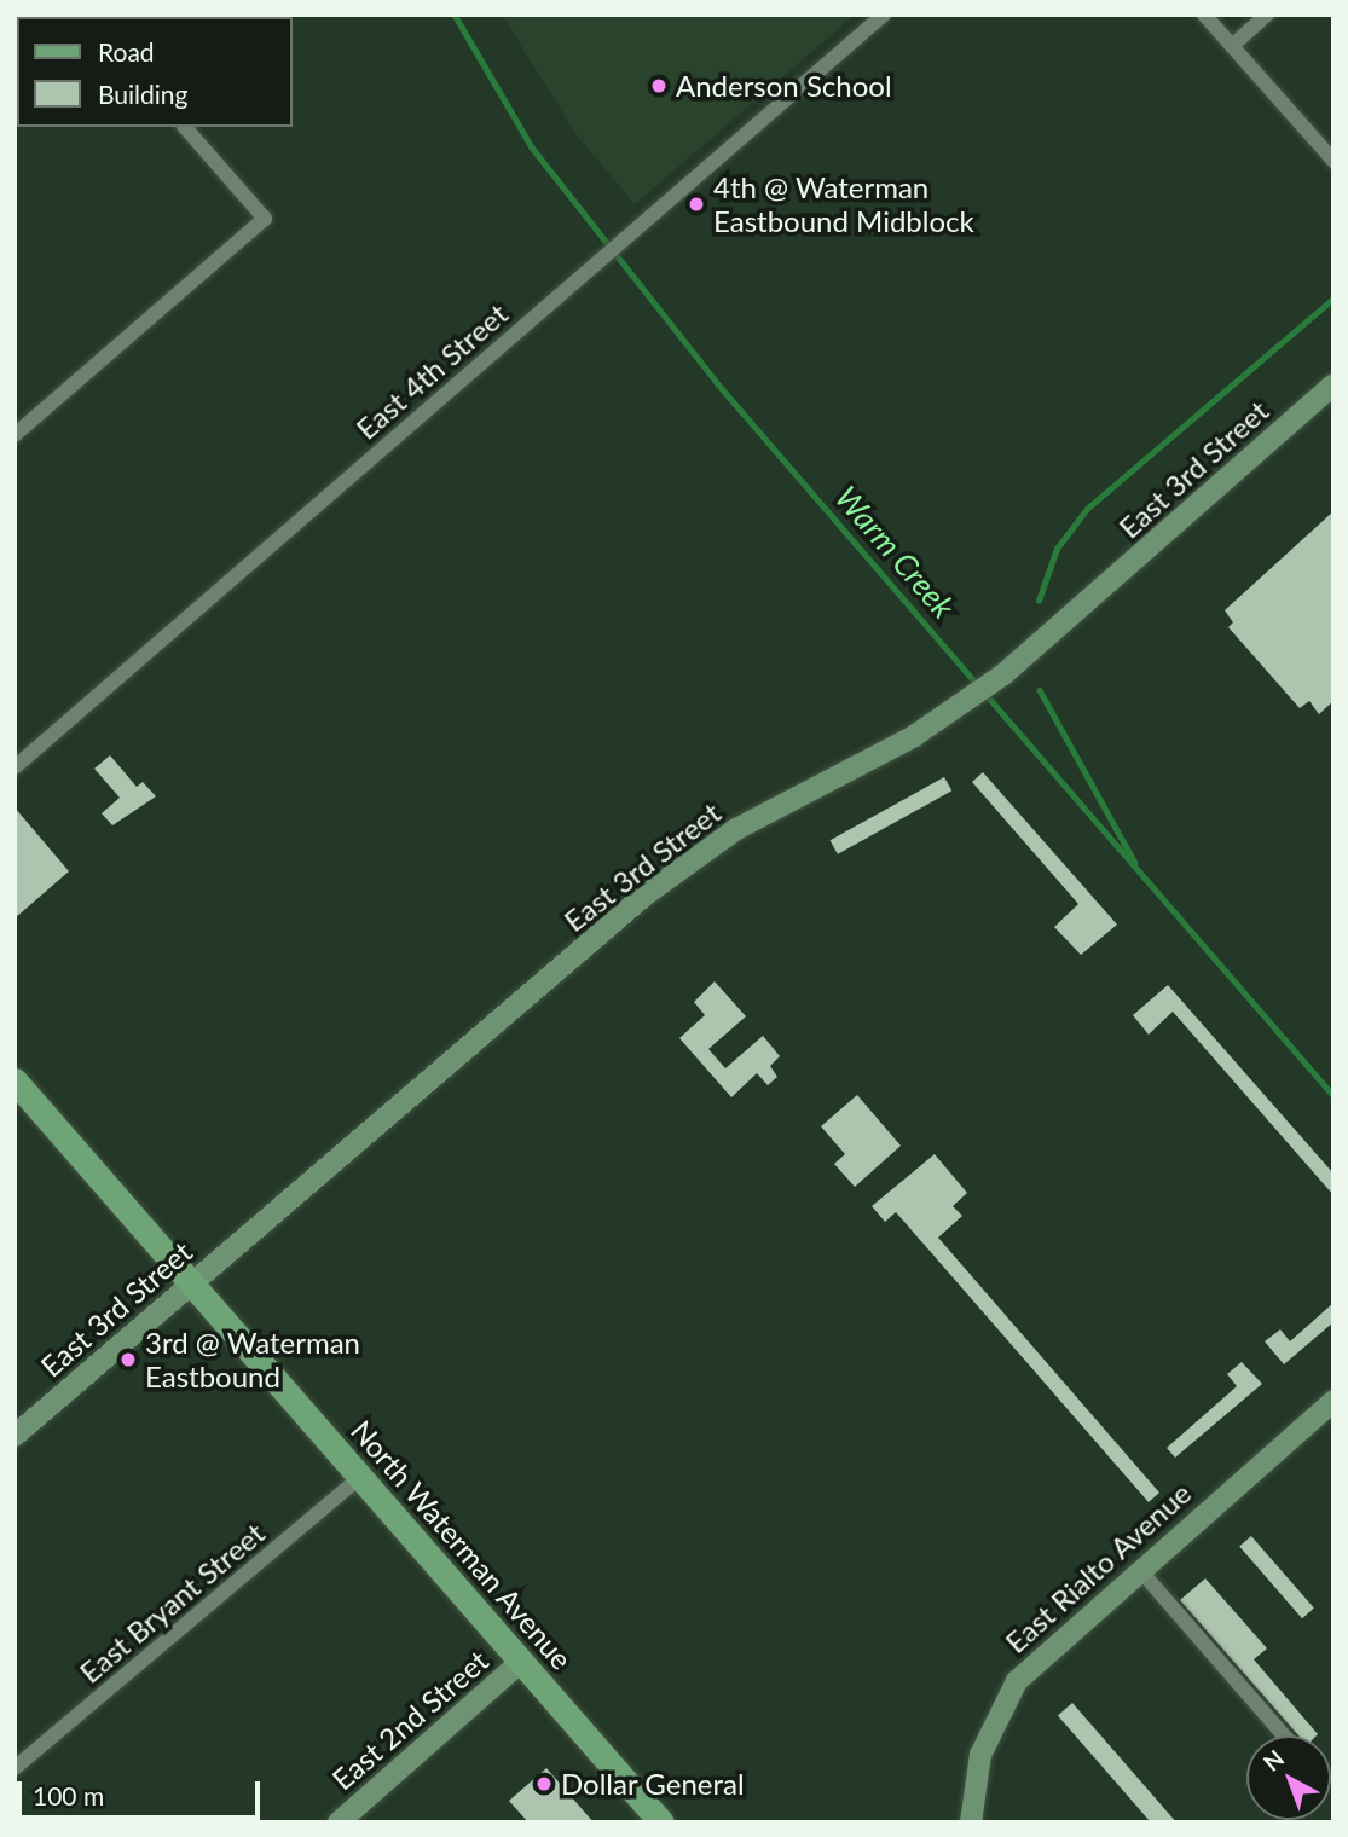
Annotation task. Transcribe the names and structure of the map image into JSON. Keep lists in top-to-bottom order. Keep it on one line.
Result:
{"streets":{"main road":["East 3rd Street","North Waterman Avenue","East Rialto Avenue","East 2nd Street"],"street":["East 4th Street","East Bryant Street"]},"crossings":[["East 3rd Street","North Waterman Avenue"],["North Waterman Avenue","East Bryant Street"],["North Waterman Avenue","East 2nd Street"]],"water":["Warm Creek"],"places":["Anderson School","4th @ Waterman Eastbound Midblock","3rd @ Waterman Eastbound","Dollar General"],"legend":["Road","Building"],"scale_bar":"100 m","north":"top left"}
